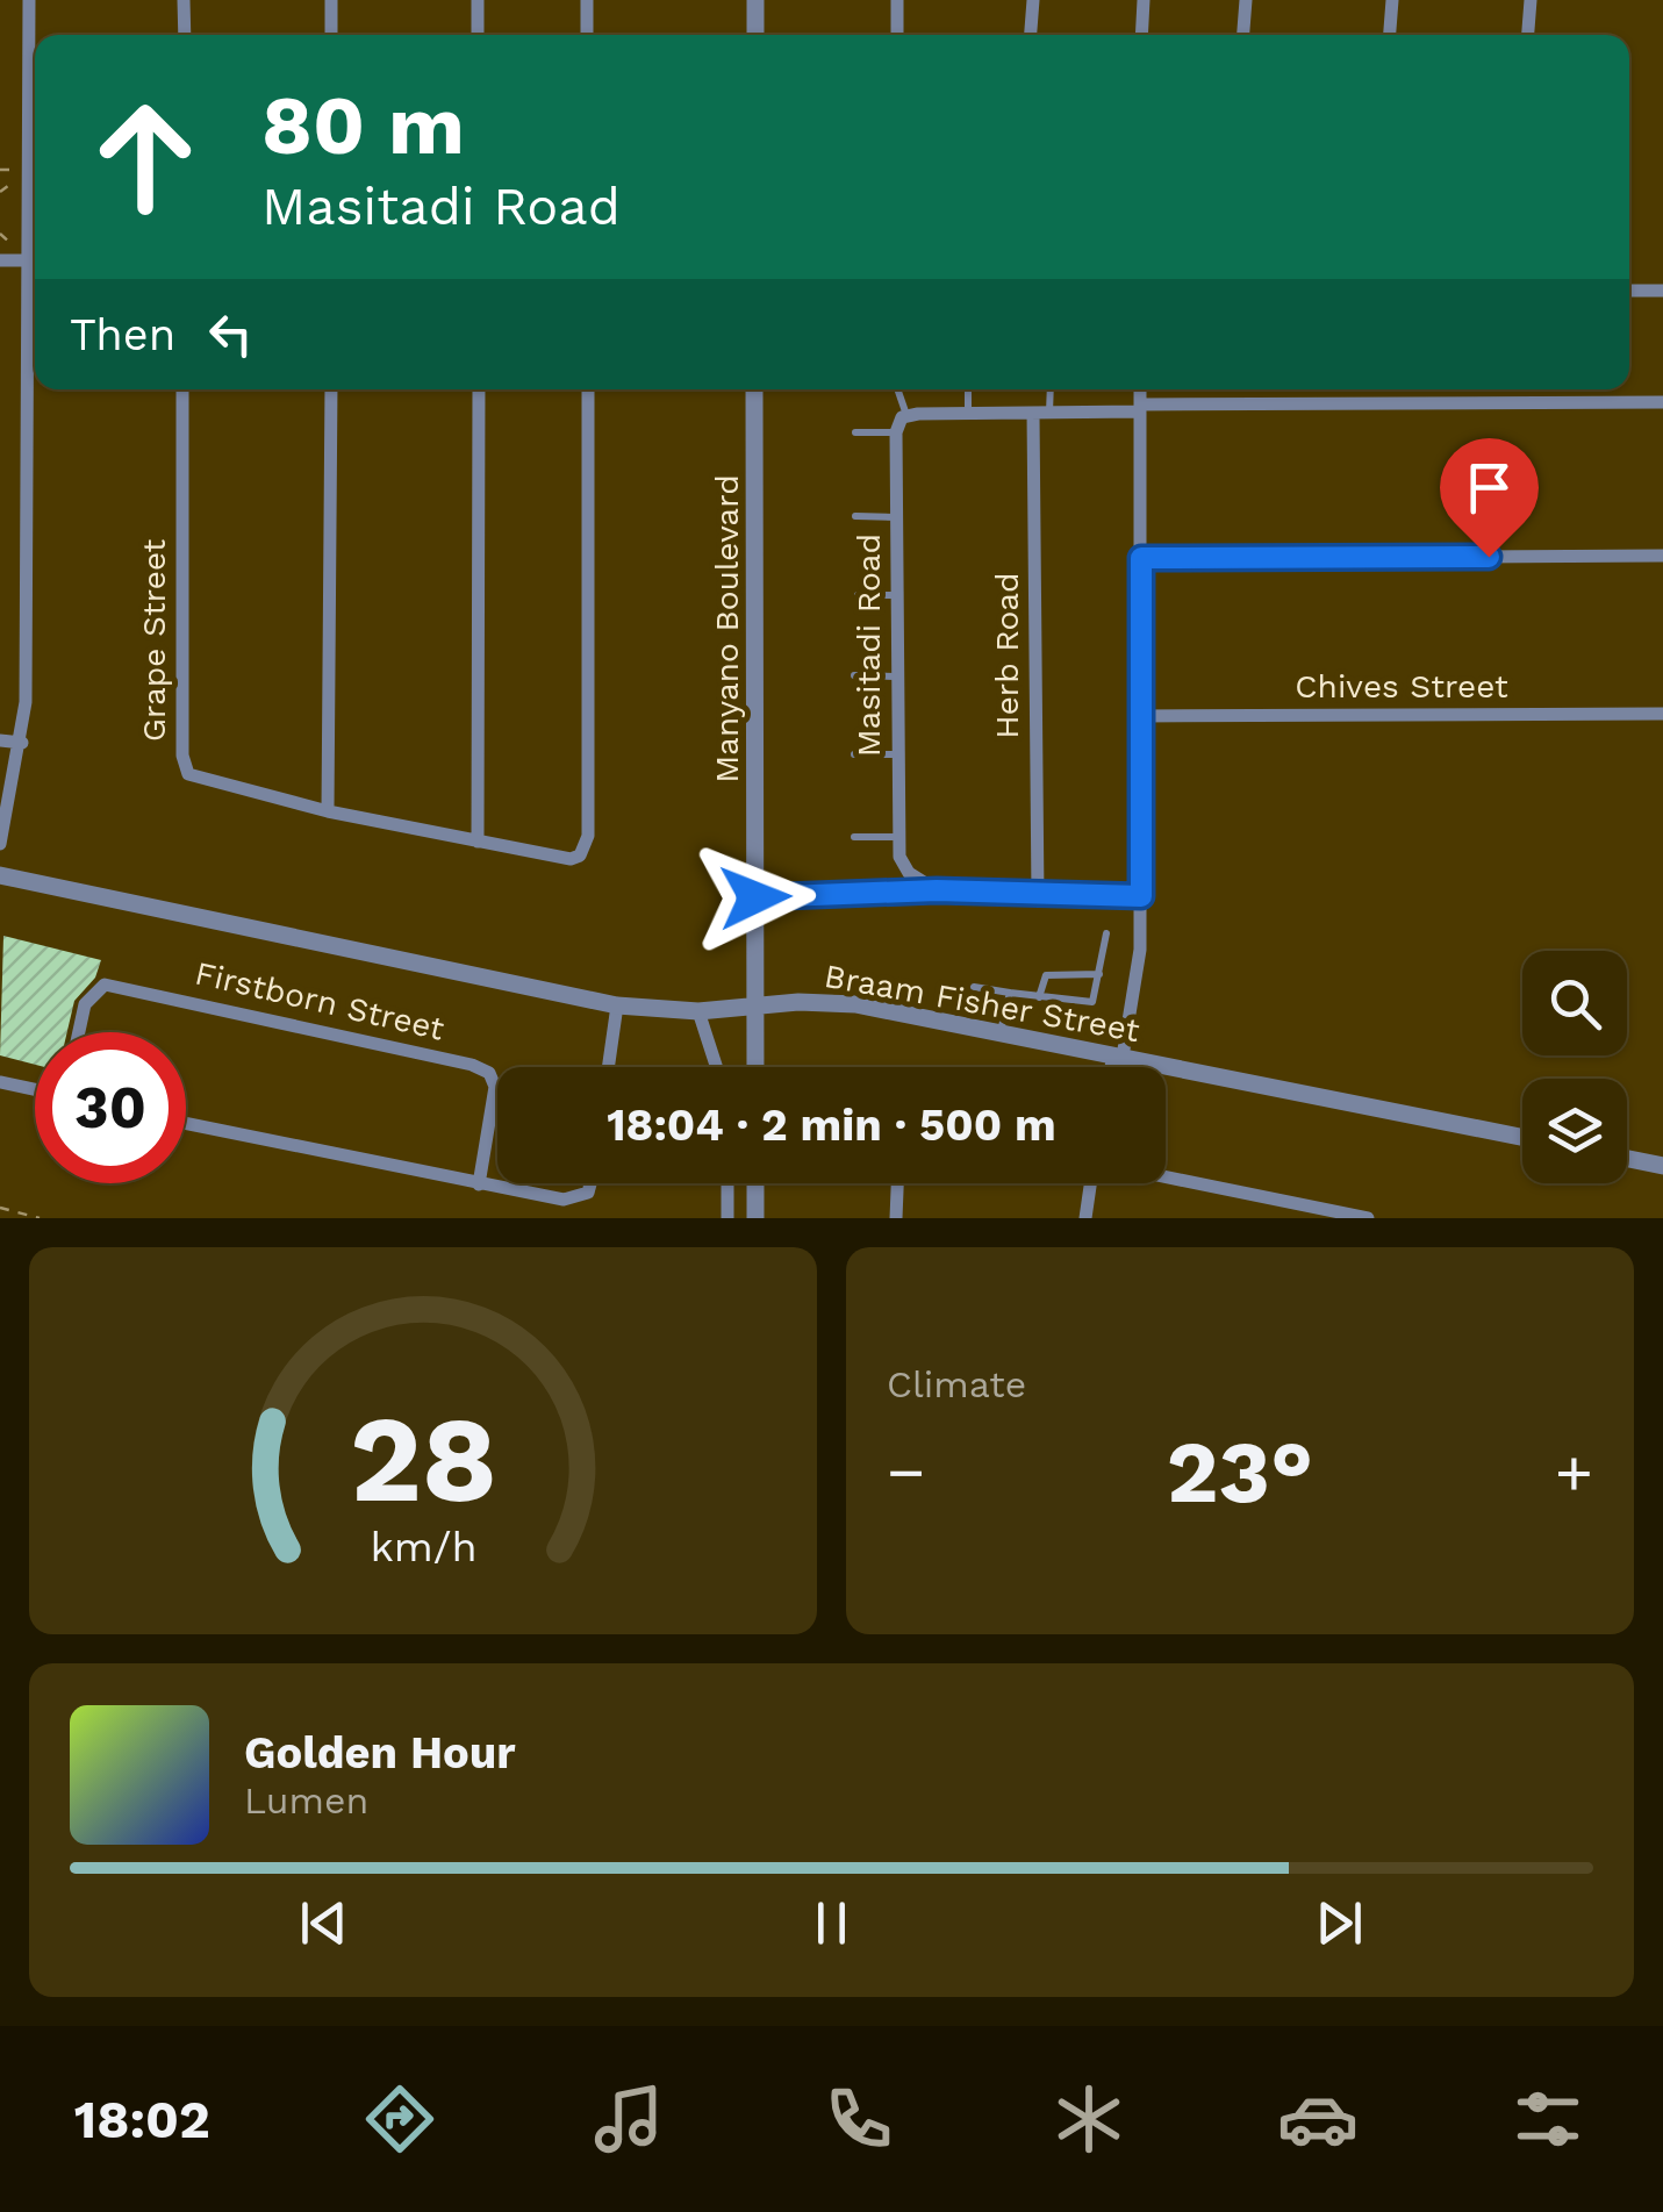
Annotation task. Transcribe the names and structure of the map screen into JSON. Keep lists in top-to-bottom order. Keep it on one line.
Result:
{"streets":{"street":["Manyano Boulevard","Grape Street","Masitadi Road","Herb Road","Chives Street","Firstborn Street","Braam Fisher Street"]},"crossings":[["Manyano Boulevard","Braam Fisher Street"]],"page":{"turn":["80 m","Masitadi Road"],"then":"Then","limit":"30","trip":"18:04 · 2 min · 500 m","tile":"Climate","heat":["−","23°","+"],"song":["Golden Hour","Lumen"],"tabs":"18:02","gauge":["28","km/h"]}}
